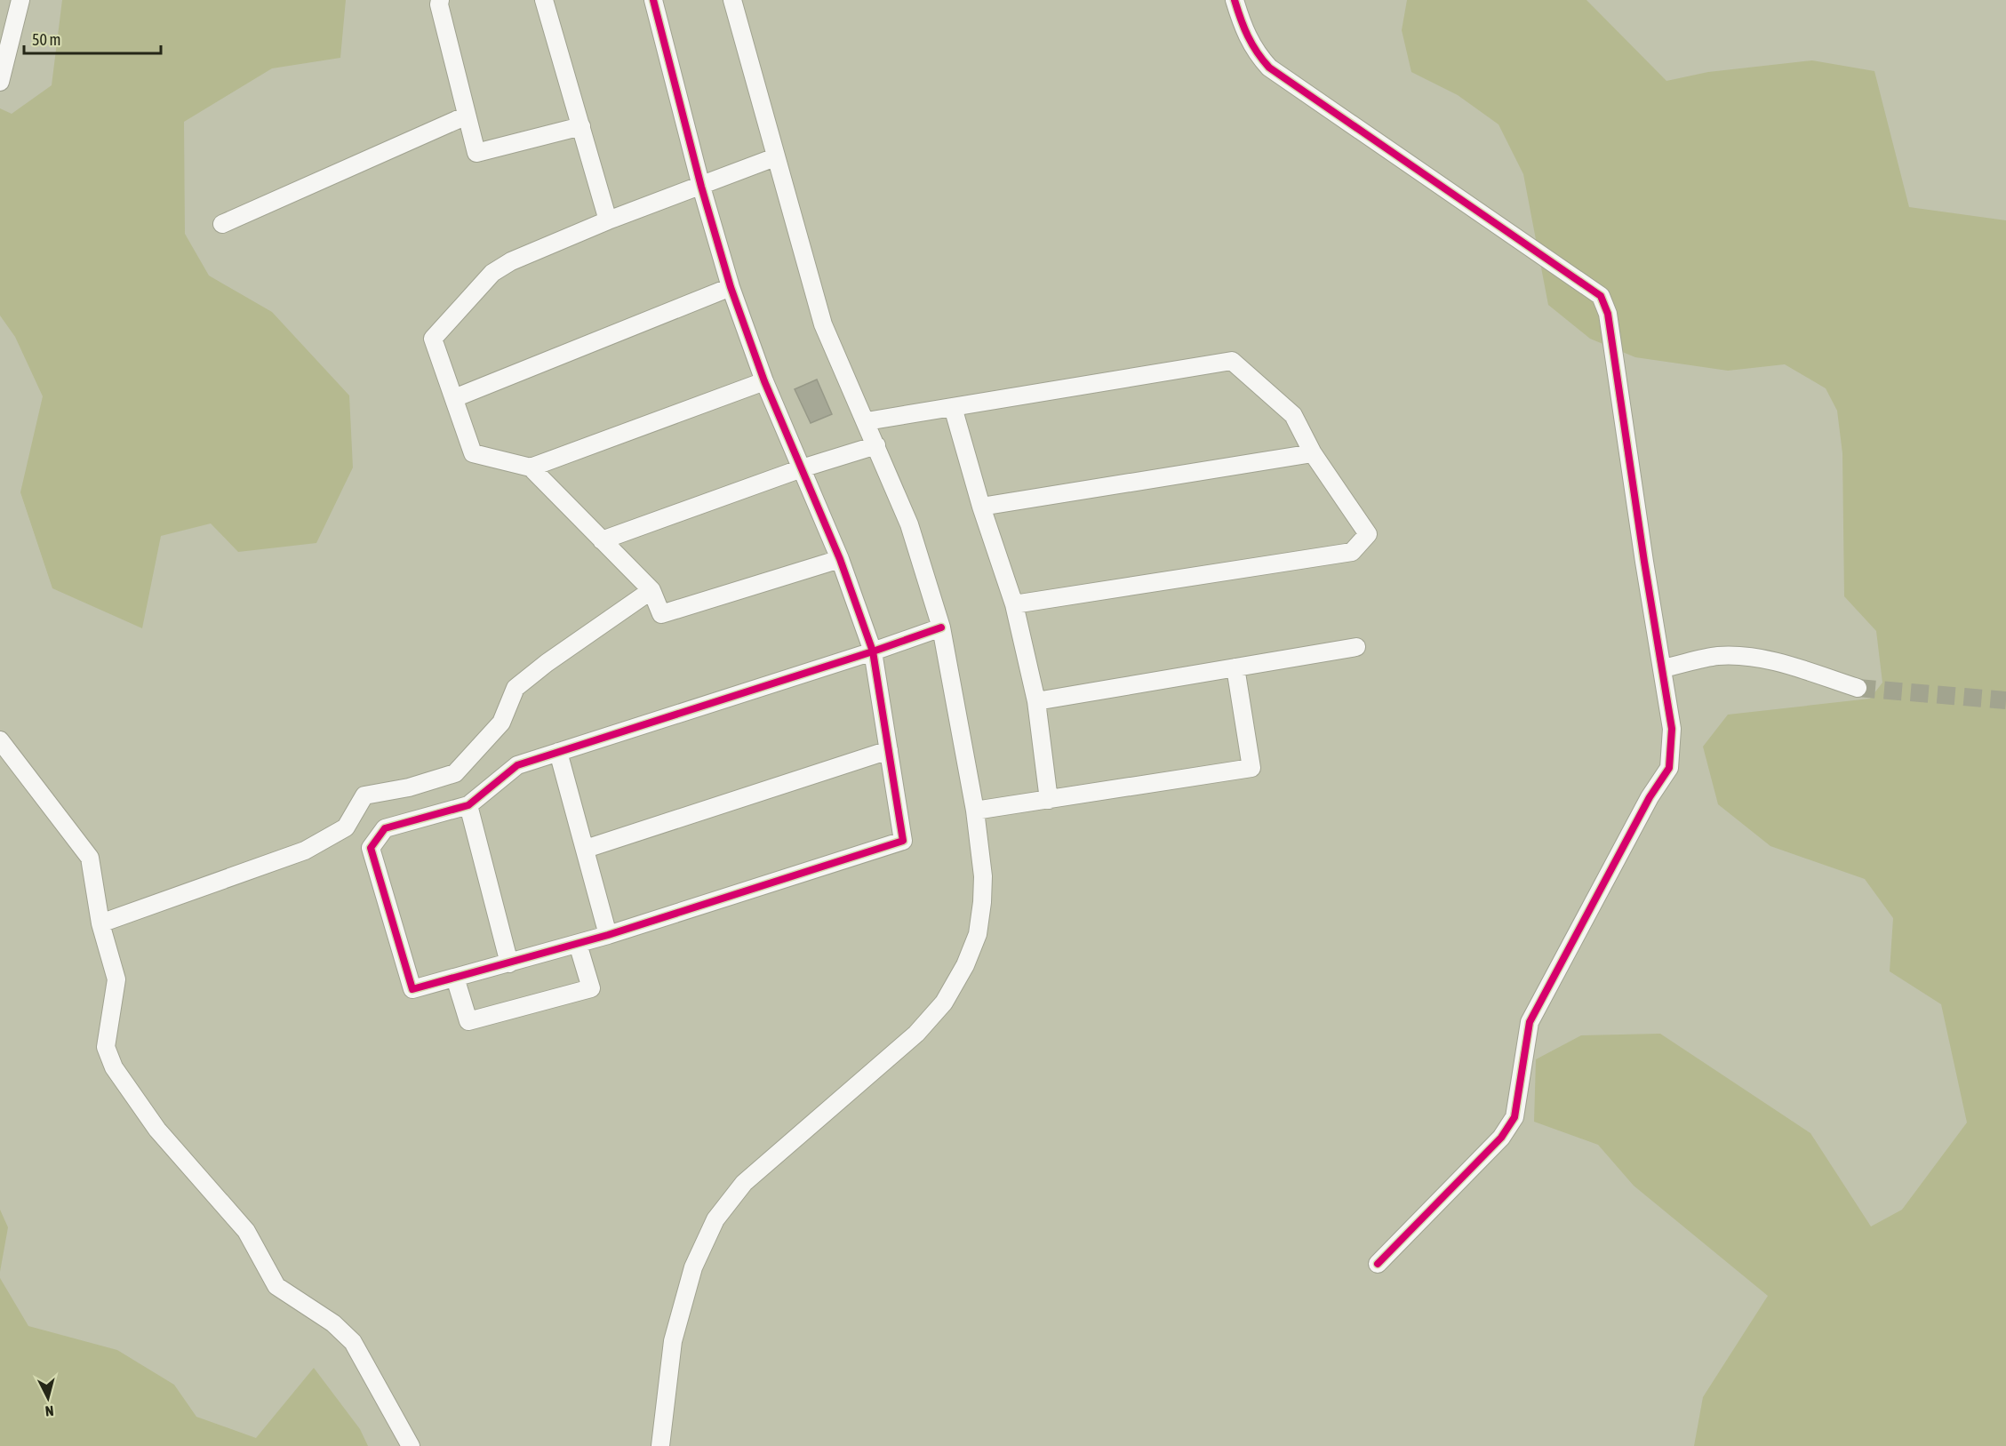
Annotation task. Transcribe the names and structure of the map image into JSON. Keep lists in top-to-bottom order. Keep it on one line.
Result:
{"scale_bar":"50 m","north":"bottom"}
